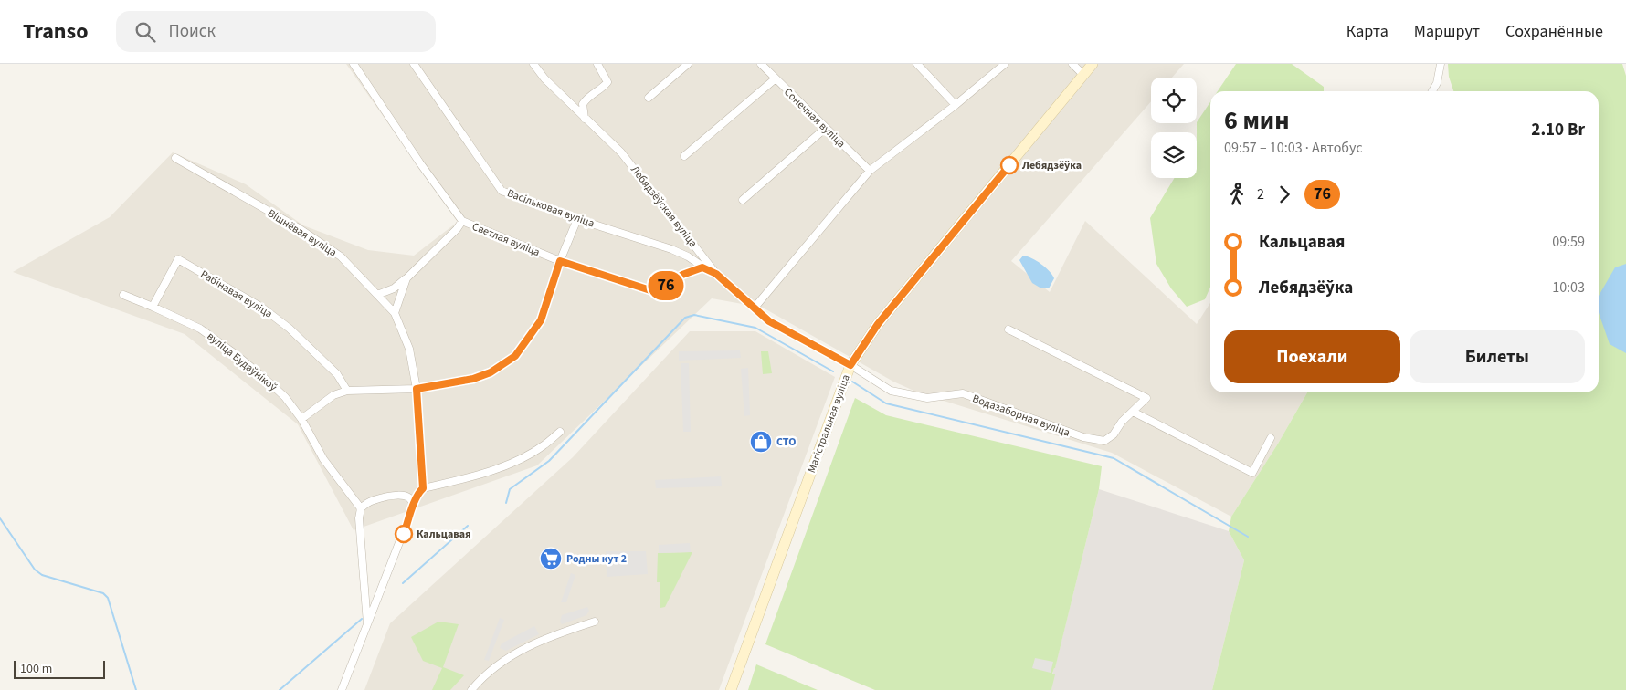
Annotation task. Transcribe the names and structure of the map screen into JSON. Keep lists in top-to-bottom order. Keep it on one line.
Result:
{"streets":{"main road":["Магістральная вуліца"],"street":["Сонечная вуліца","Лебядзёўская вуліца","Васільковая вуліца","Вішнёвая вуліца","Светлая вуліца","Рабінавая вуліца","вуліца Будаўнікоў","Водазаборная вуліца"]},"crossings":[["Лебядзёўская вуліца","Васільковая вуліца"],["Лебядзёўская вуліца","Водазаборная вуліца"],["Лебядзёўская вуліца","Магістральная вуліца"],["Васільковая вуліца","Светлая вуліца"],["Вішнёвая вуліца","Светлая вуліца"],["Рабінавая вуліца","вуліца Будаўнікоў"],["Водазаборная вуліца","Магістральная вуліца"]],"places":{"other":["Лебядзёўка","Кальцавая"],"shop":["СТО"],"supermarket":["Родны кут 2"]},"lines":["bus line 76"],"scale_bar":"100 m","page":{"header":"Transo","search":"Поиск","nav":["Карта","Маршрут","Сохранённые"],"on_map":"76","heading":["6 мин","09:57 – 10:03 · Автобус","2.10 Br"],"legs":["2","76"],"list":[{"name":"Кальцавая","value":"09:59"},{"name":"Лебядзёўка","value":"10:03"}],"buttons":["Поехали","Билеты"],"scale":"100 m"}}
